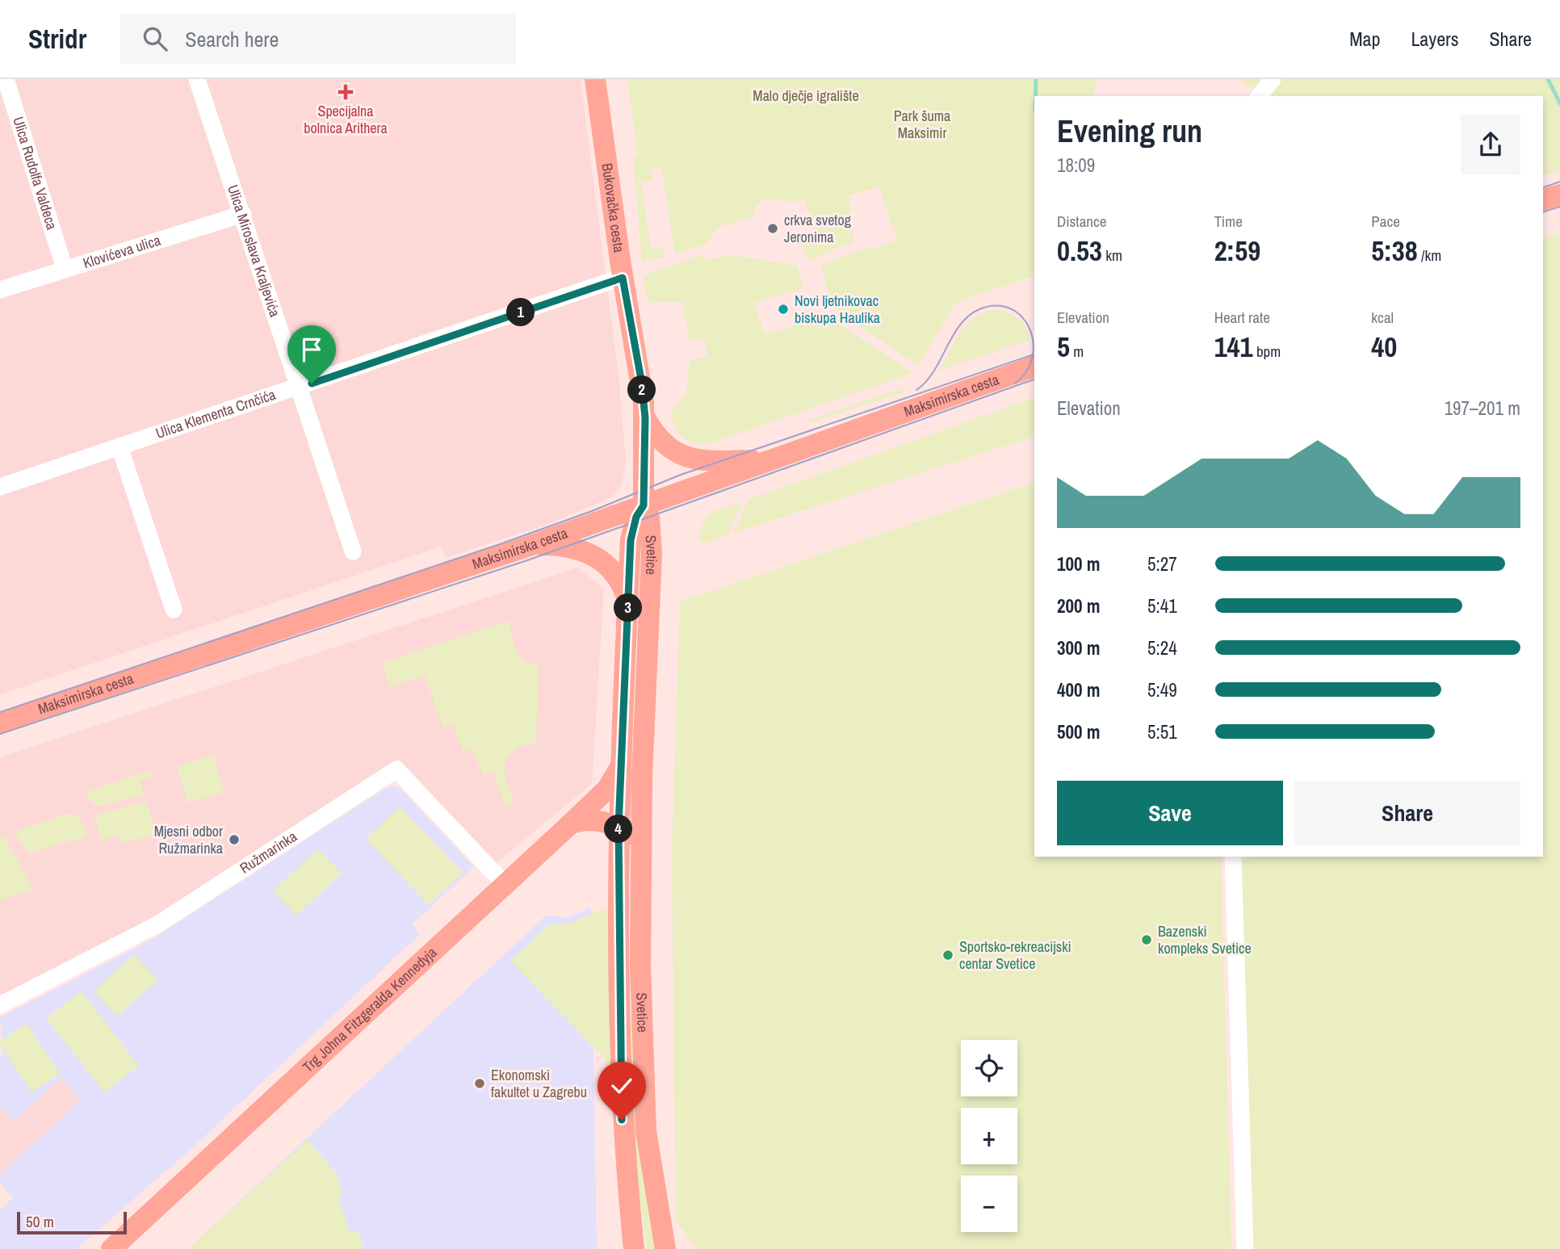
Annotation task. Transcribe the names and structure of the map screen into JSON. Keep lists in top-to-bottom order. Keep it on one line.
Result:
{"streets":{"main road":["Bukovačka cesta","Maksimirska cesta","Svetice","Trg Johna Fitzgeralda Kennedyja"],"street":["Ulica Rudolfa Valdeca","Ulica Miroslava Kraljevića","Klovićeva ulica","Ulica Klementa Crnčića","Ružmarinka"]},"crossings":[["Ulica Rudolfa Valdeca","Klovićeva ulica"],["Bukovačka cesta","Maksimirska cesta"],["Bukovačka cesta","Ulica Klementa Crnčića"],["Bukovačka cesta","Svetice"],["Ulica Miroslava Kraljevića","Klovićeva ulica"],["Ulica Miroslava Kraljevića","Ulica Klementa Crnčića"],["Maksimirska cesta","Svetice"],["Svetice","Trg Johna Fitzgeralda Kennedyja"],["Ružmarinka","Trg Johna Fitzgeralda Kennedyja"]],"parks":["Malo dječje igralište","Park šuma Maksimir"],"places":{"health":["Specijalna bolnica Arithera"],"other":["crkva svetog Jeronima","Novi ljetnikovac biskupa Haulika","Mjesni odbor Ružmarinka","Bazenski kompleks Svetice","Sportsko-rekreacijski centar Svetice","Ekonomski fakultet u Zagrebu"]},"scale_bar":"50 m","page":{"header":"Stridr","search":"Search here","nav":["Map","Layers","Share"],"heading":["Evening run","18:09"],"stats":[["Distance","0.53 km"],["Time","2:59"],["Pace","5:38 /km"],["Elevation","5 m"],["Heart rate","141 bpm"],["kcal","40"]],"pins":["1","2","3","4"],"chart":["Elevation","197–201 m"],"list":[{"name":"100 m","note":"5:27"},{"name":"200 m","note":"5:41"},{"name":"300 m","note":"5:24"},{"name":"400 m","note":"5:49"},{"name":"500 m","note":"5:51"}],"buttons":["Save","Share"],"map_buttons":["+","−"],"scale":"50 m"}}
